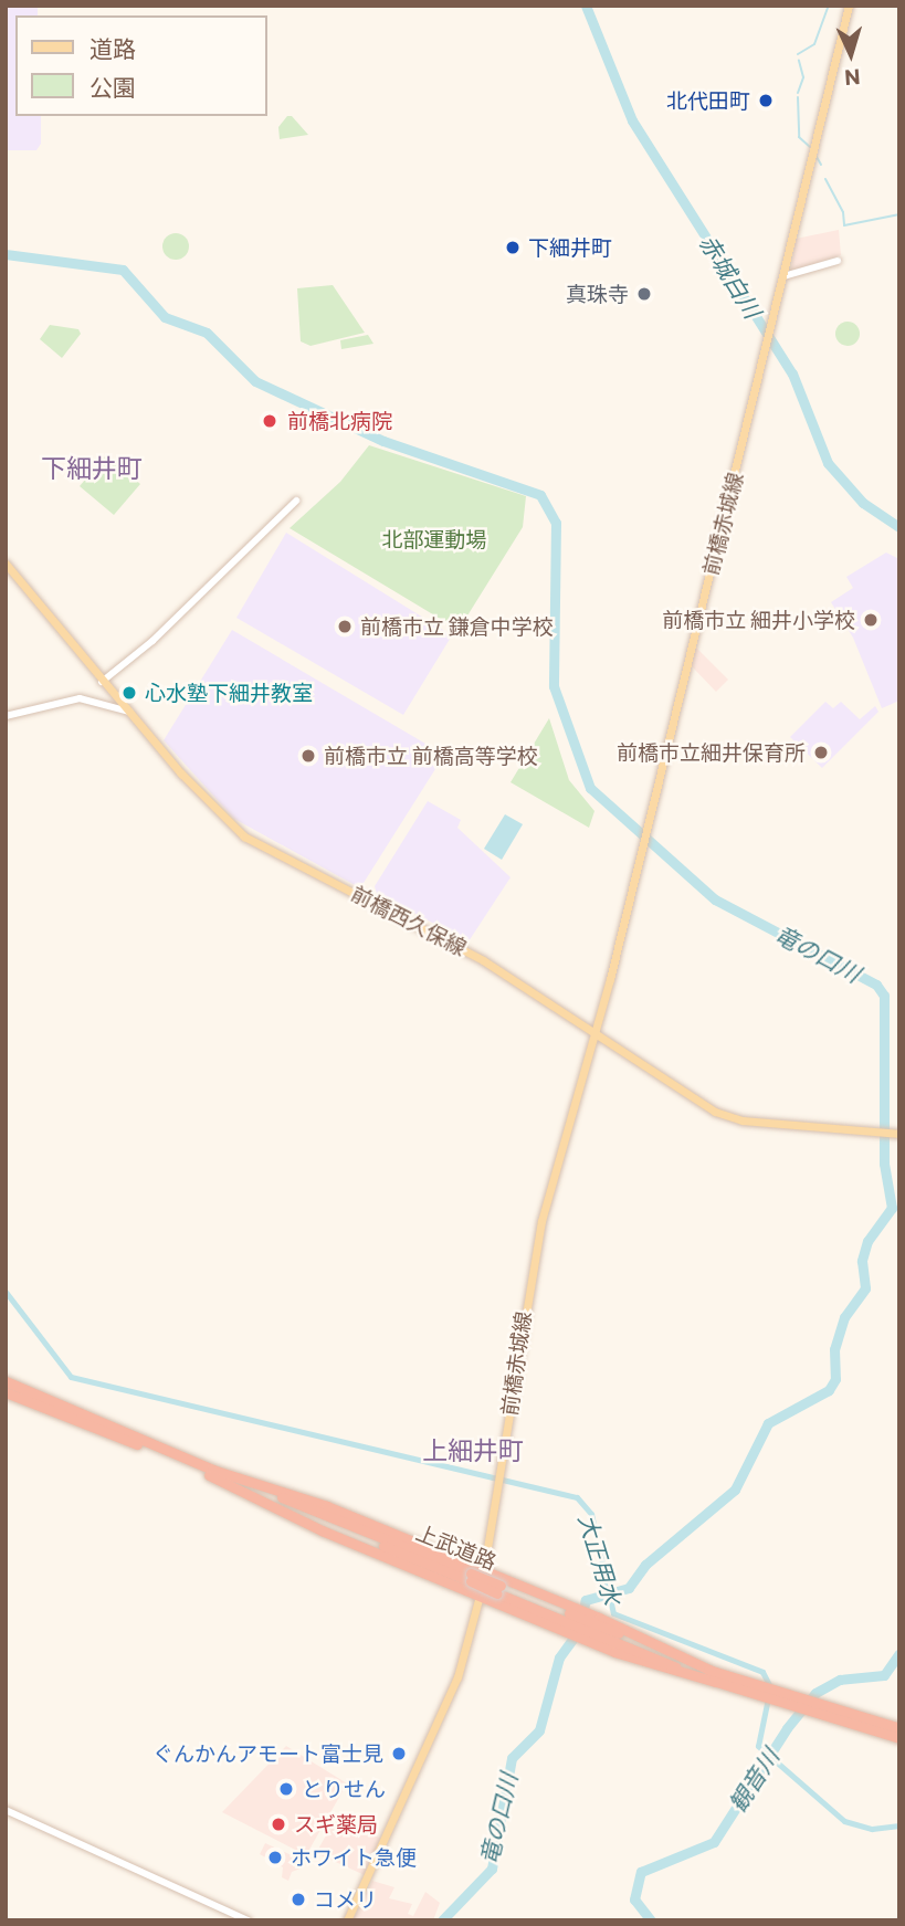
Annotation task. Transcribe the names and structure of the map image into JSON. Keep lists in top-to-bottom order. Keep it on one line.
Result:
{"streets":{"highway":["上武道路"],"main road":["前橋赤城線","前橋西久保線"]},"crossings":[["前橋赤城線","前橋西久保線"]],"districts":["下細井町","上細井町"],"water":["赤城白川","竜の口川","大正用水","観音川"],"parks":["北部運動場"],"places":["北代田町","下細井町","真珠寺","前橋北病院","前橋市立 細井小学校","前橋市立 鎌倉中学校","心水塾下細井教室","前橋市立細井保育所","前橋市立 前橋高等学校","ぐんかんアモート富士見","とりせん","スギ薬局","ホワイト急便","コメリ"],"legend":["道路","公園"],"north":"bottom"}
